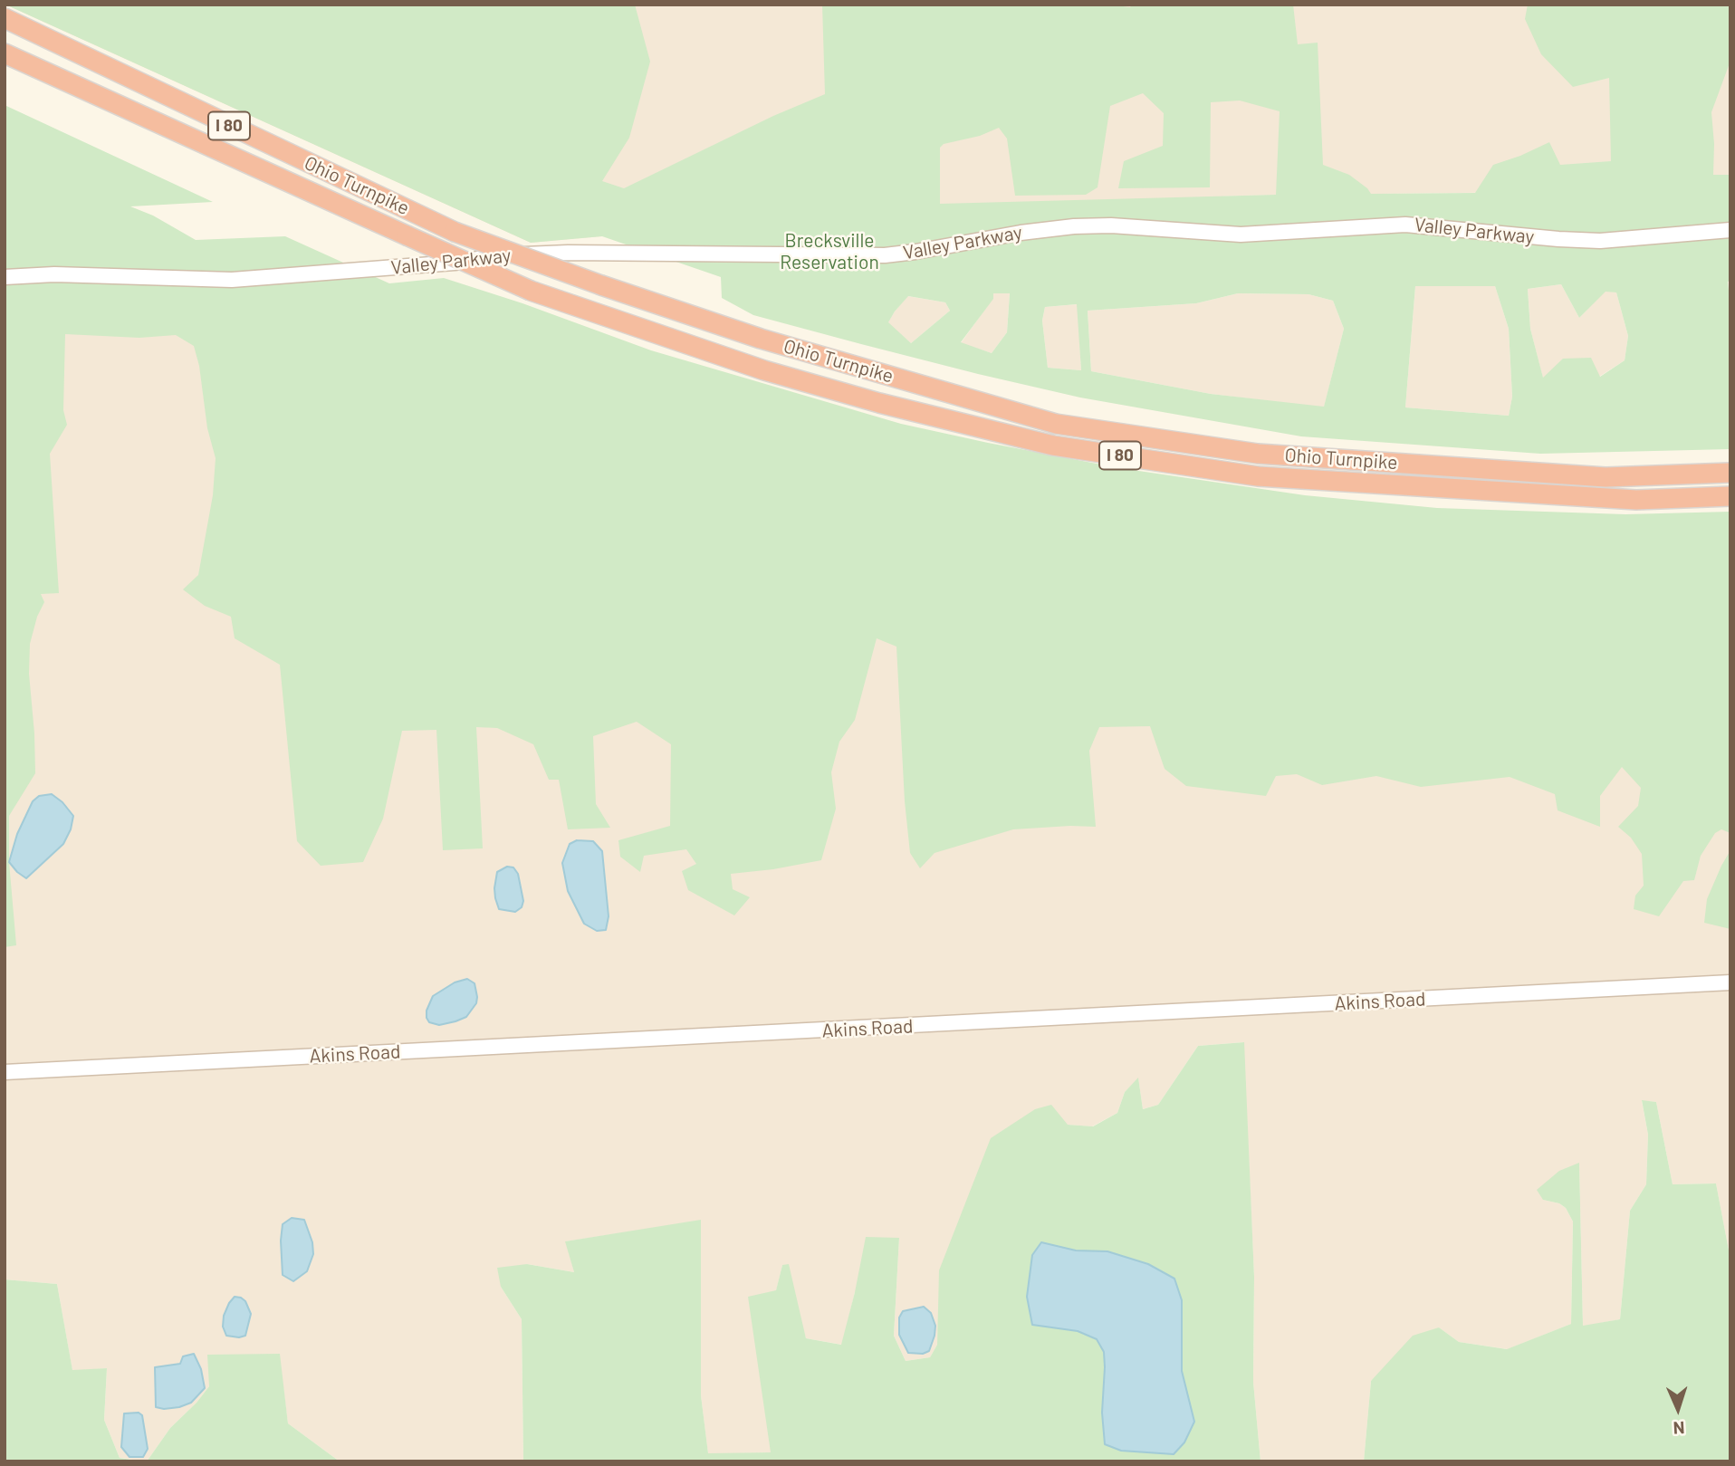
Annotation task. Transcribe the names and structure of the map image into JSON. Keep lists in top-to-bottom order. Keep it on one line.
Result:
{"streets":{"highway":["I 80","Ohio Turnpike"],"street":["Valley Parkway","Akins Road"]},"parks":["Brecksville Reservation"],"north":"bottom"}
